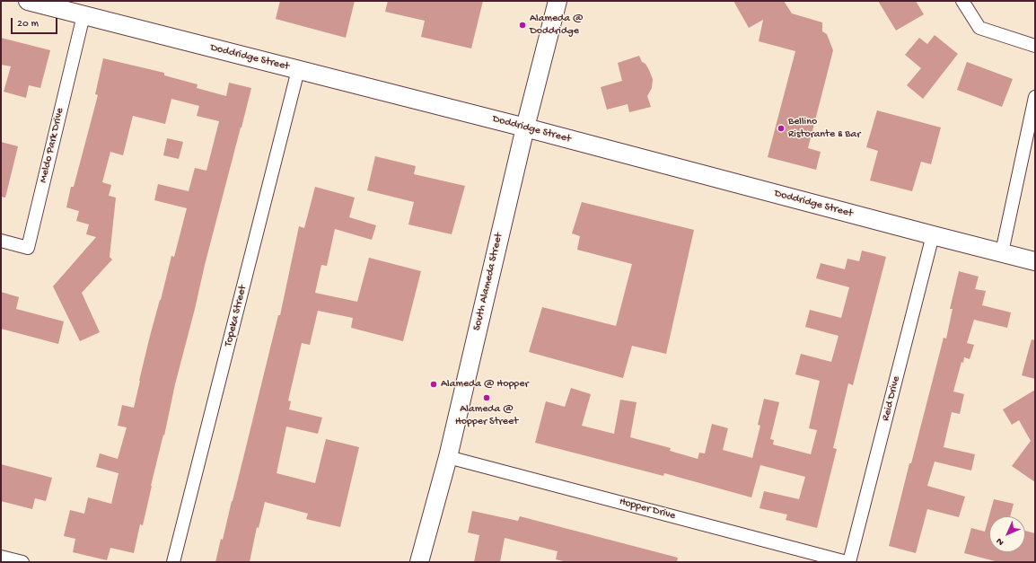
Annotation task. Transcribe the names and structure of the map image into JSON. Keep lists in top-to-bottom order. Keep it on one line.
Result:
{"streets":{"main road":["Doddridge Street","South Alameda Street"],"street":["Meldo Park Drive","Topeka Street","Reid Drive","Hopper Drive"]},"crossings":[["Doddridge Street","Meldo Park Drive"],["Doddridge Street","South Alameda Street"],["Doddridge Street","Topeka Street"],["Doddridge Street","Reid Drive"],["South Alameda Street","Hopper Drive"]],"places":["Alameda @ Doddridge","Bellino Ristorante & Bar","Alameda @ Hopper","Alameda @ Hopper Street"],"scale_bar":"20 m","north":"bottom left"}
